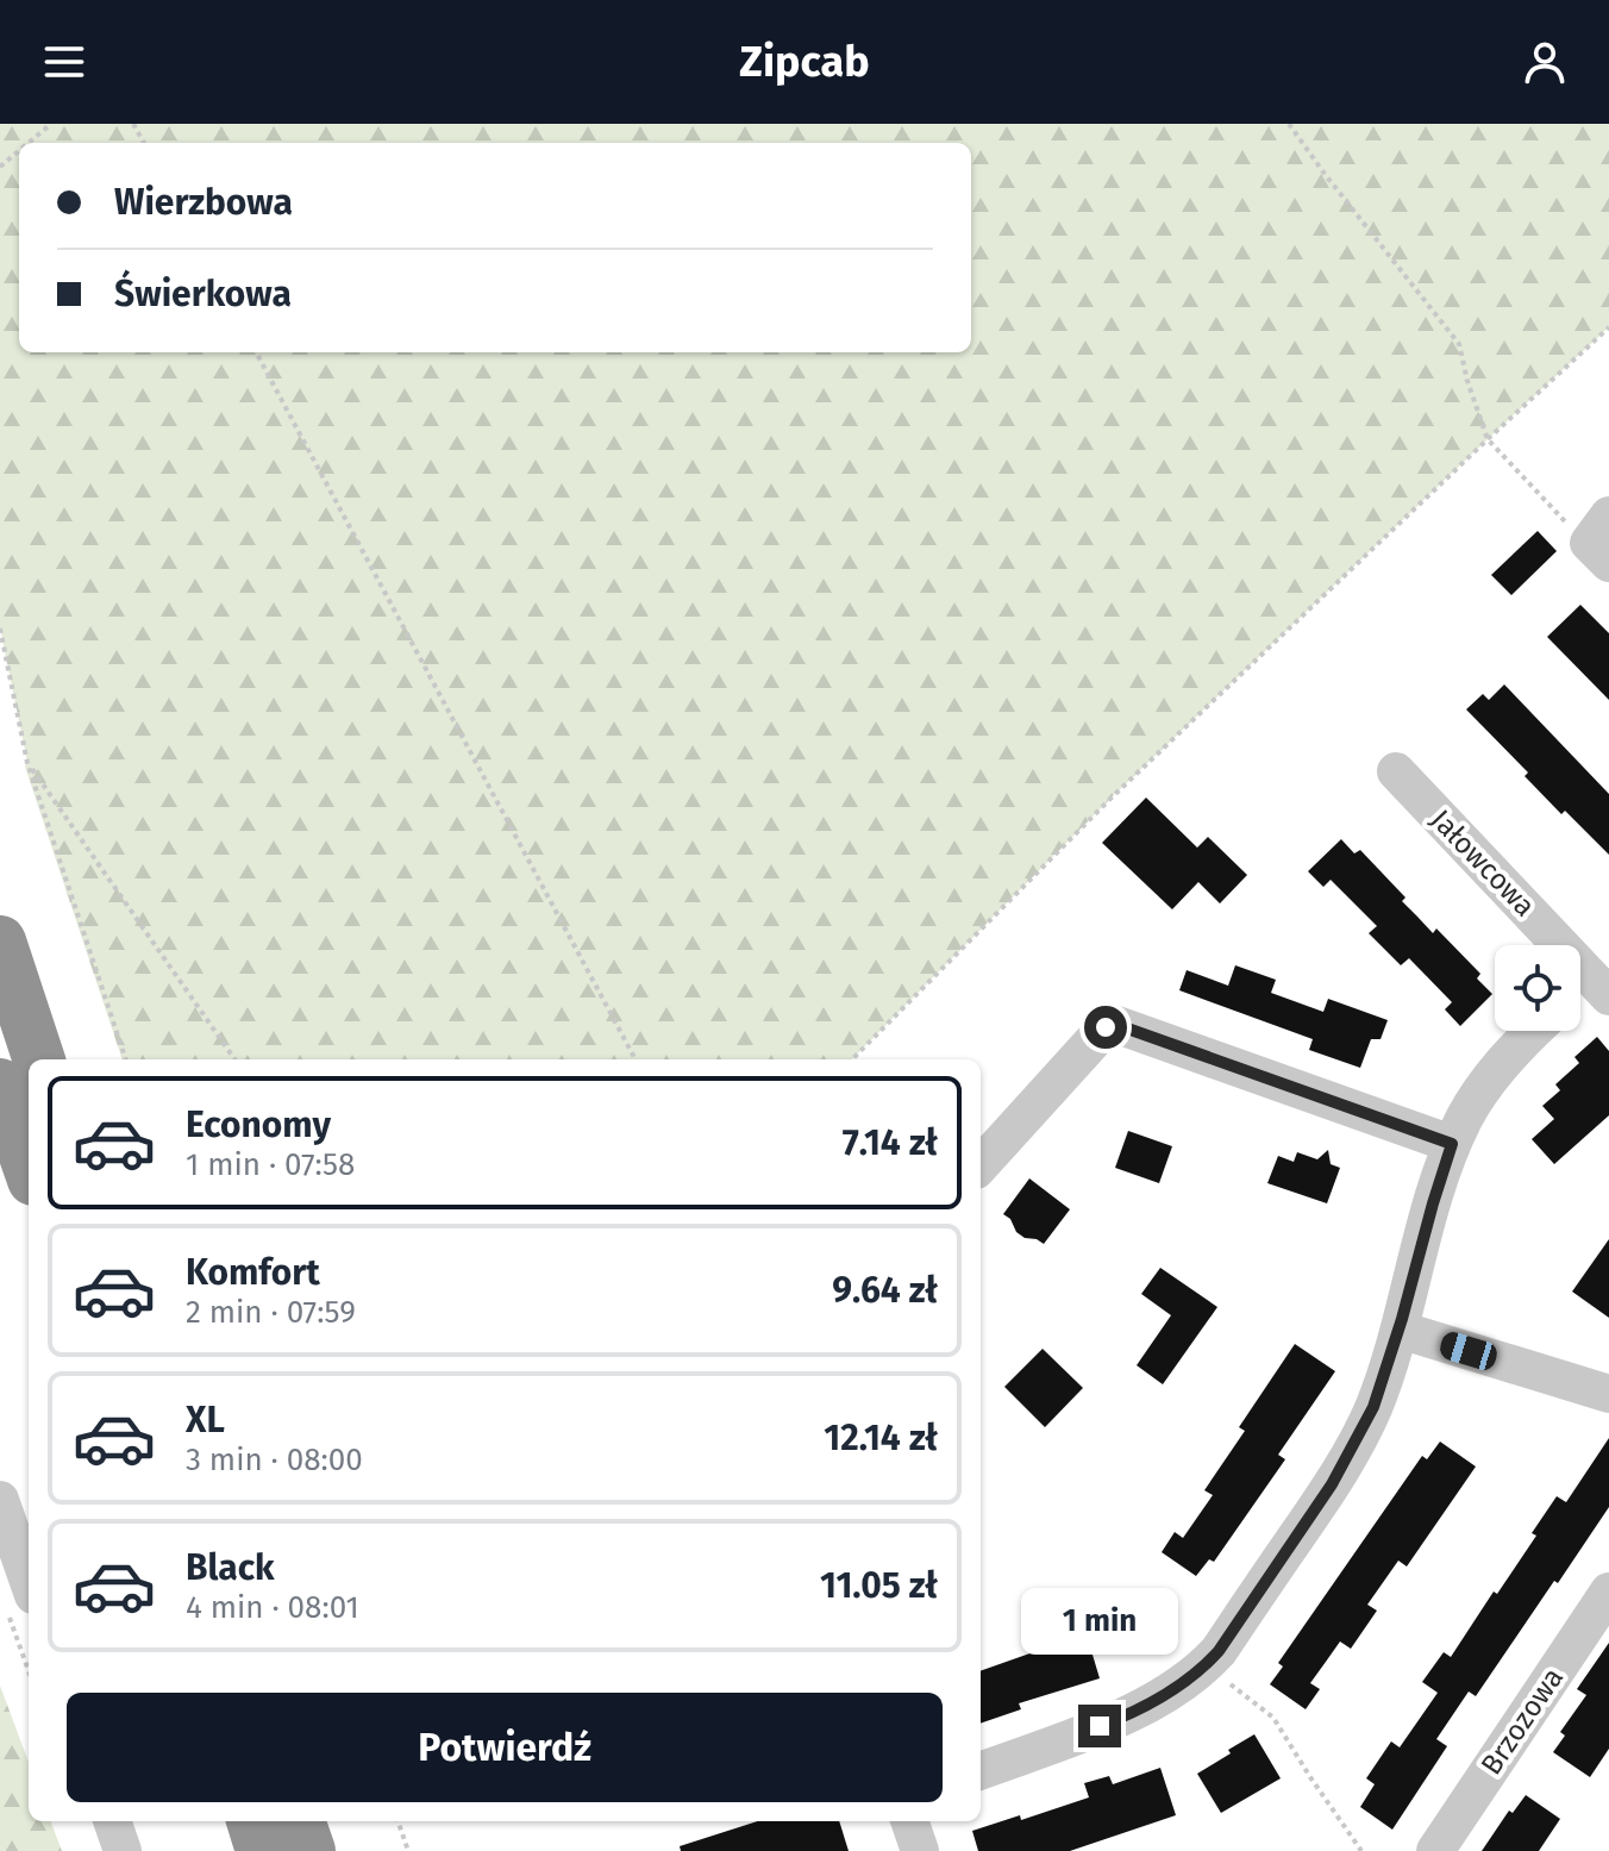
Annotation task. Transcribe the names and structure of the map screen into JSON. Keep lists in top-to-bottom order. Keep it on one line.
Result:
{"streets":{"street":["Jałowcowa","Brzozowa"]},"page":{"header":"Zipcab","banner":["Wierzbowa","Świerkowa"],"list":[{"name":"Economy","note":"1 min · 07:58","value":"7.14 zł"},{"name":"Komfort","note":"2 min · 07:59","value":"9.64 zł"},{"name":"XL","note":"3 min · 08:00","value":"12.14 zł"},{"name":"Black","note":"4 min · 08:01","value":"11.05 zł"}],"bubble":"1 min","buttons":"Potwierdź"}}
